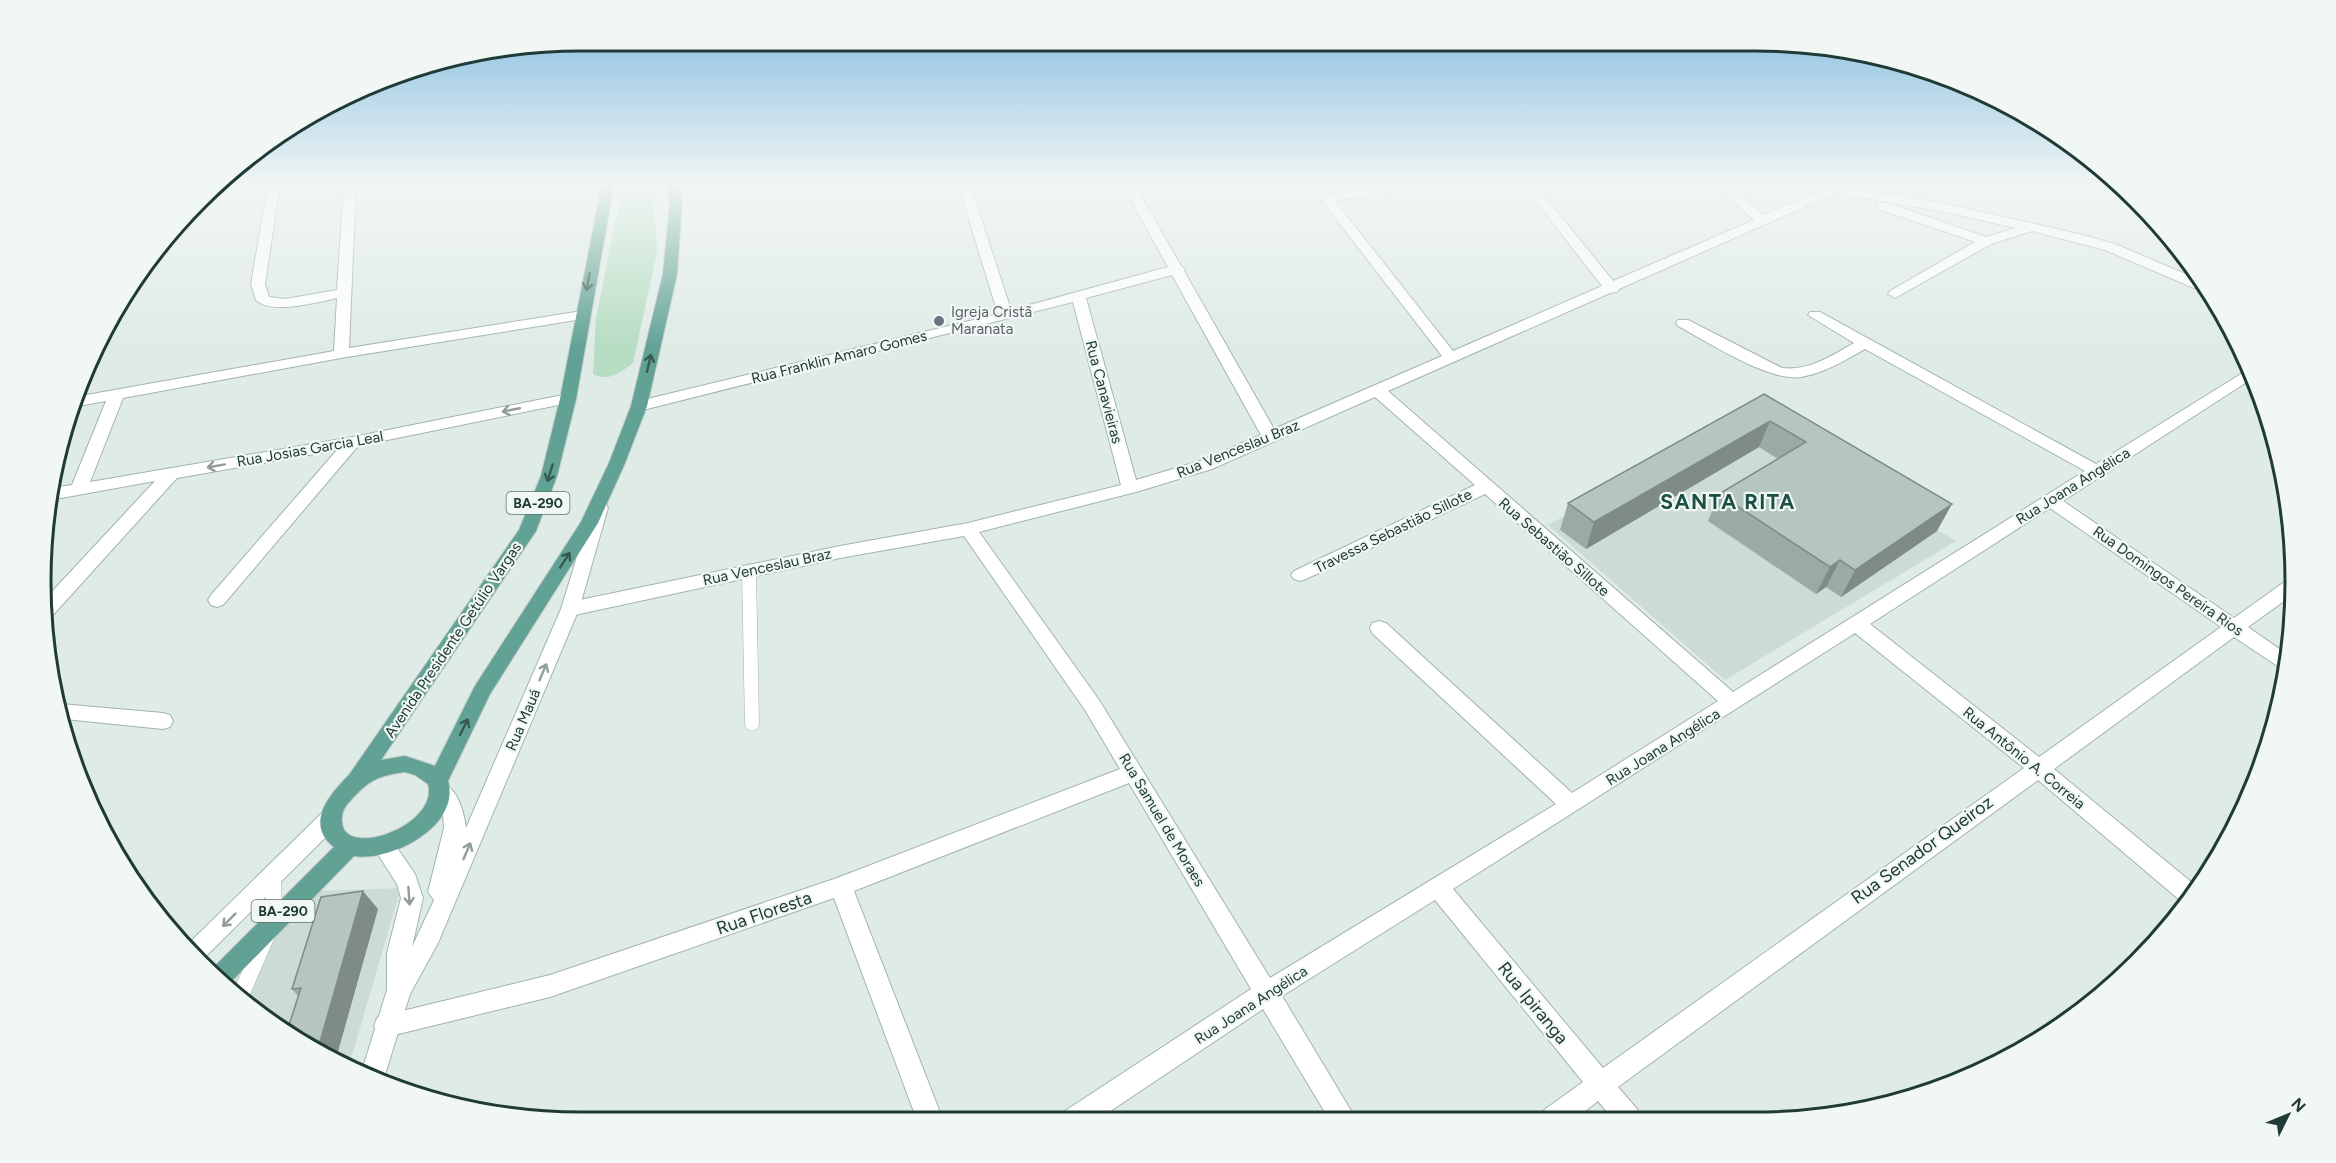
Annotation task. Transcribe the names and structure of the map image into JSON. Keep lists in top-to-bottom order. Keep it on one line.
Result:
{"streets":{"main road":["BA-290","Avenida Presidente Getúlio Vargas"],"street":["Rua Franklin Amaro Gomes","Rua Canavieiras","Rua Josias Garcia Leal","Rua Venceslau Braz","Rua Joana Angélica","Travessa Sebastião Sillote","Rua Sebastião Sillote","Rua Domingos Pereira Rios","Rua Mauá","Rua Antônio A. Correia","Rua Samuel de Moraes","Rua Senador Queiroz","Rua Floresta","Rua Ipiranga"]},"crossings":[["Rua Franklin Amaro Gomes","Rua Canavieiras"],["Rua Franklin Amaro Gomes","BA-290"],["Rua Canavieiras","Rua Venceslau Braz"],["Rua Josias Garcia Leal","Avenida Presidente Getúlio Vargas"],["Rua Venceslau Braz","Rua Sebastião Sillote"],["Rua Venceslau Braz","Rua Mauá"],["Rua Venceslau Braz","Rua Samuel de Moraes"],["Rua Joana Angélica","Rua Sebastião Sillote"],["Rua Joana Angélica","Rua Domingos Pereira Rios"],["Rua Joana Angélica","Rua Antônio A. Correia"],["Rua Joana Angélica","Rua Samuel de Moraes"],["Rua Joana Angélica","Rua Ipiranga"],["BA-290","Avenida Presidente Getúlio Vargas"],["BA-290","Rua Mauá"],["Travessa Sebastião Sillote","Rua Sebastião Sillote"],["Rua Domingos Pereira Rios","Rua Senador Queiroz"],["Avenida Presidente Getúlio Vargas","Rua Mauá"],["Rua Mauá","Rua Floresta"],["Rua Antônio A. Correia","Rua Senador Queiroz"],["Rua Samuel de Moraes","Rua Floresta"],["Rua Senador Queiroz","Rua Ipiranga"]],"districts":["SANTA RITA"],"places":["Igreja Cristã Maranata"],"north":"top right"}
